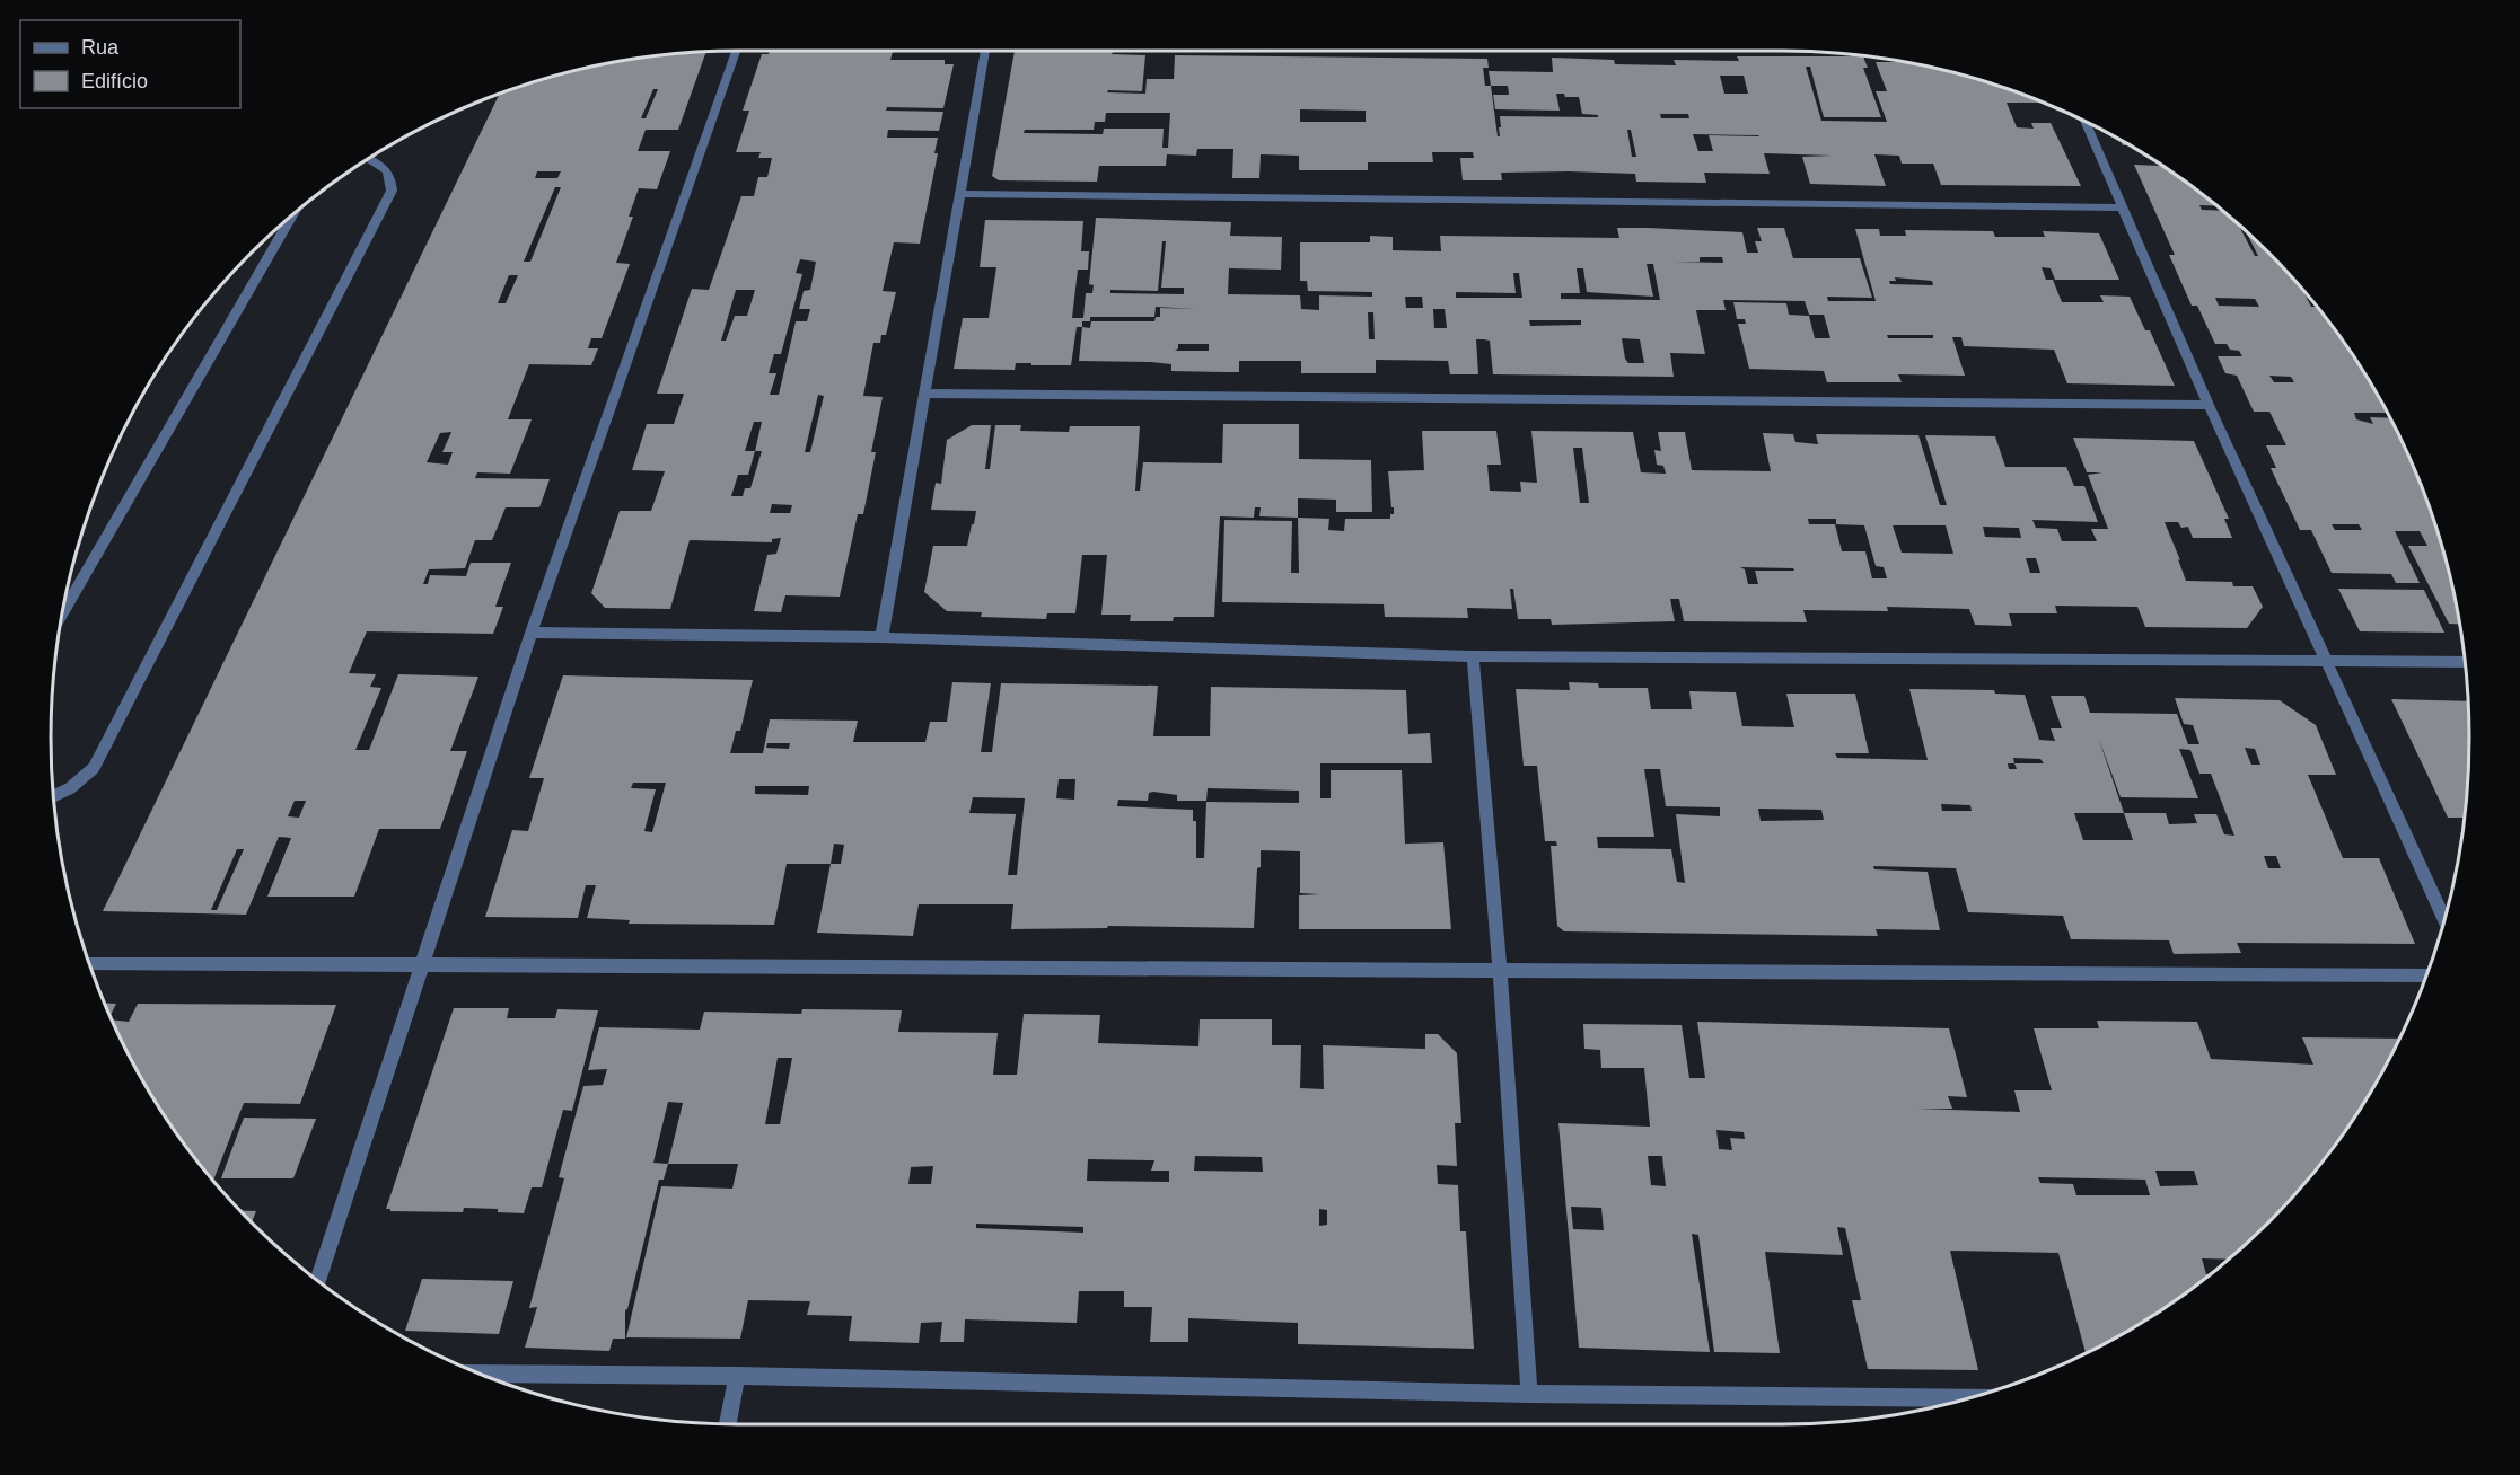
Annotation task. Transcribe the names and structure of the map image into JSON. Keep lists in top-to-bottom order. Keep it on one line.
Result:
{"legend":["Rua","Edifício"]}
